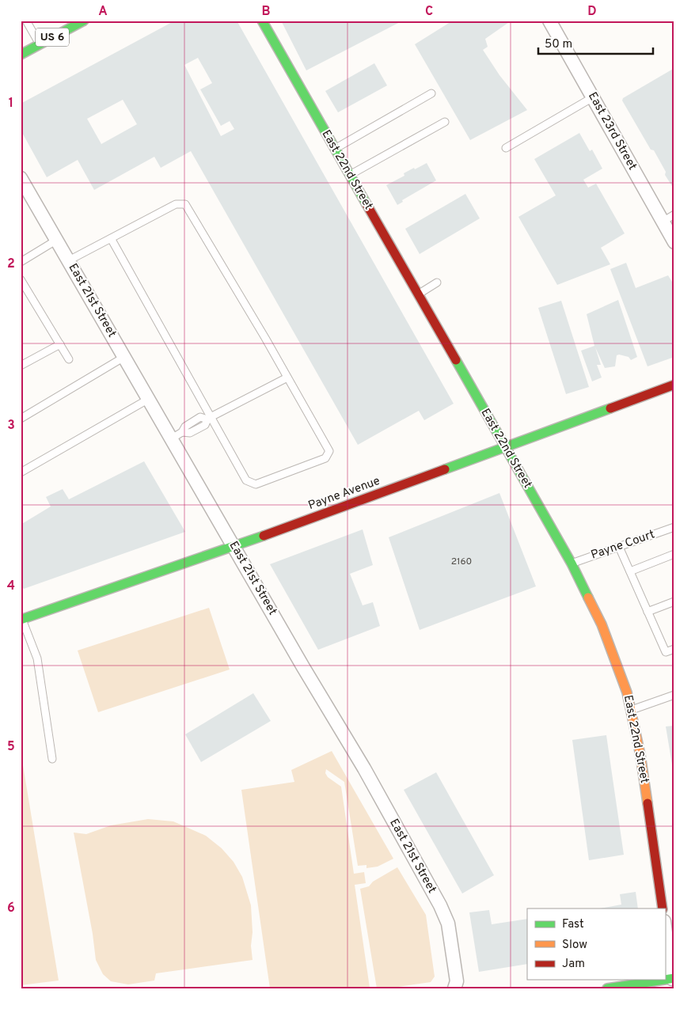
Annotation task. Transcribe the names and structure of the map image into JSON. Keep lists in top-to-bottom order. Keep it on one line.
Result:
{"streets":{"street":["US 6","East 23rd Street","East 22nd Street","East 21st Street","Payne Avenue"],"lane":["Payne Court"]},"crossings":[["East 22nd Street","Payne Avenue"],["East 22nd Street","Payne Court"],["East 21st Street","Payne Avenue"]],"house_numbers":["2160"],"legend":["Fast","Slow","Jam"],"scale_bar":"50 m","grid":{"columns":["A","B","C","D"],"rows":["1","2","3","4","5","6"]}}
